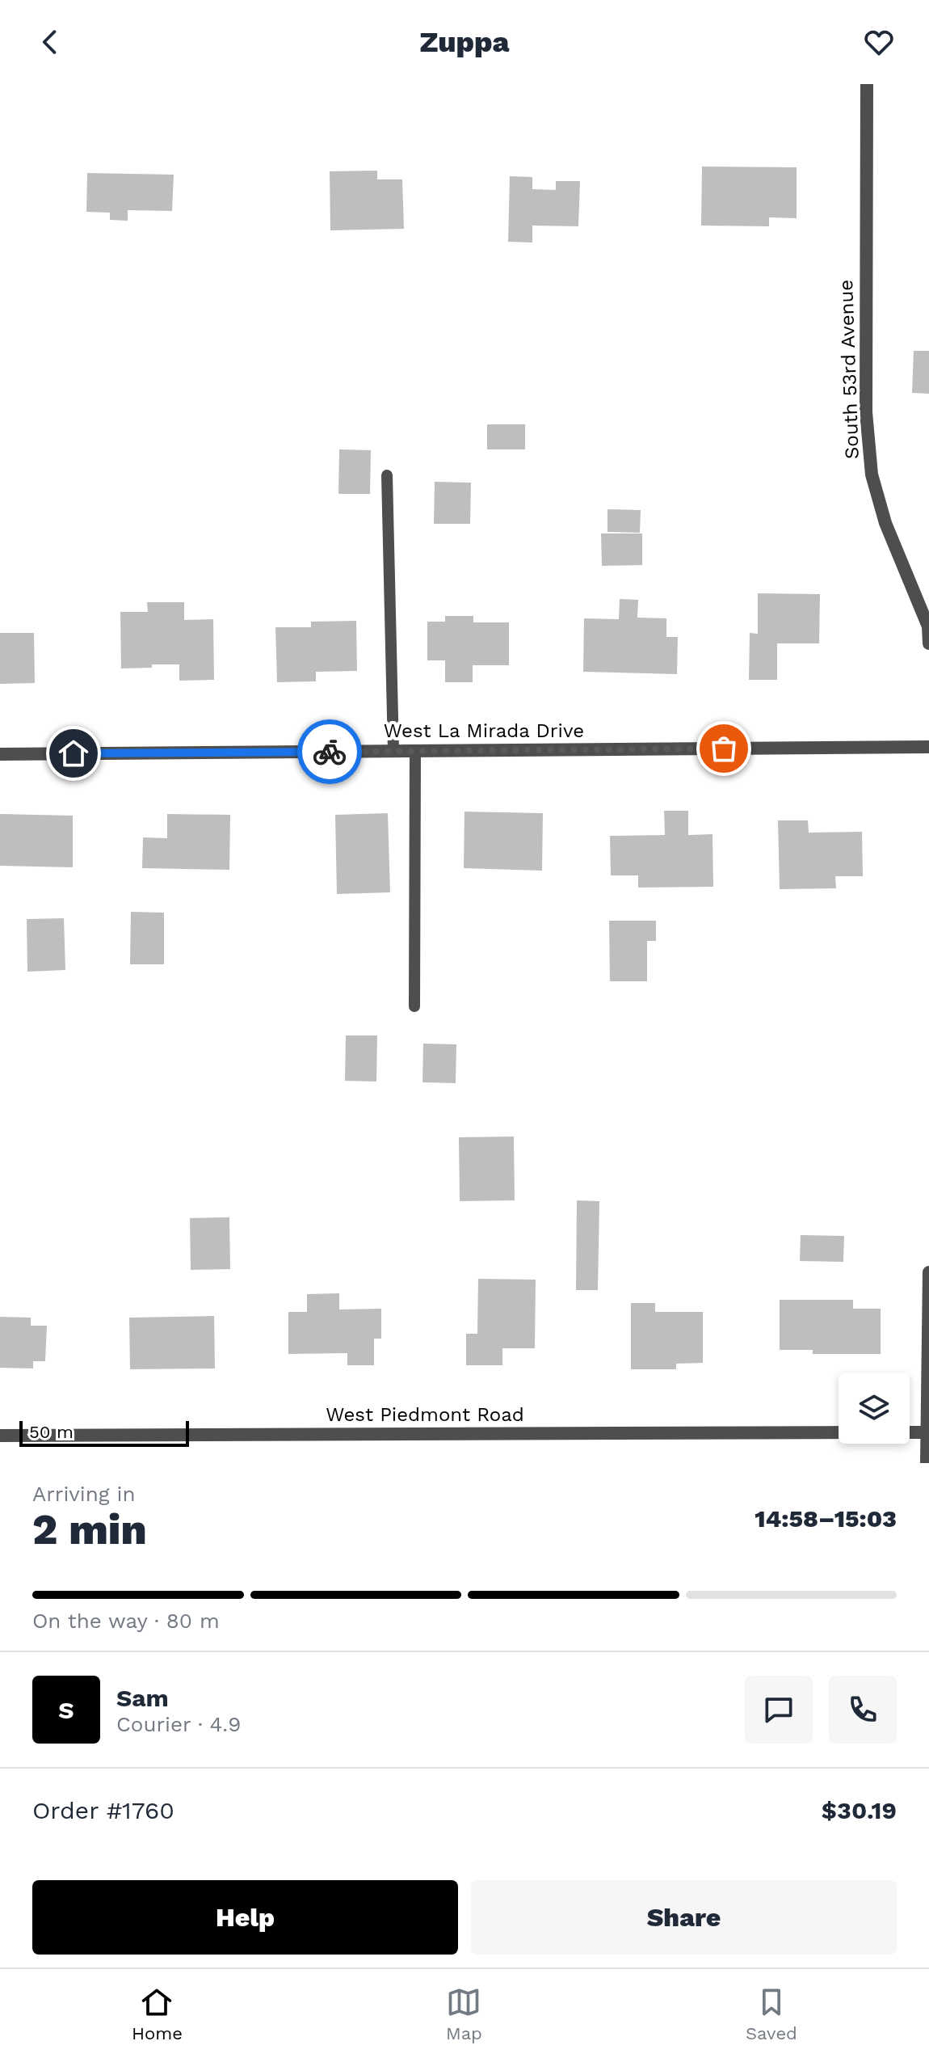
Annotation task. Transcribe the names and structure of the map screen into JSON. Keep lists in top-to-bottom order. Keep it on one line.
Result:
{"streets":{"street":["South 53rd Avenue","West La Mirada Drive","West Piedmont Road"]},"scale_bar":"50 m","page":{"header":"Zuppa","scale":"50 m","heading":["2 min","Arriving in","14:58–15:03"],"panel":["Sam","Courier · 4.9","Order #1760","$30.19"],"bar":"On the way · 80 m","round":"S","buttons":["Help","Share"],"tabs":["Home","Map","Saved"]}}
